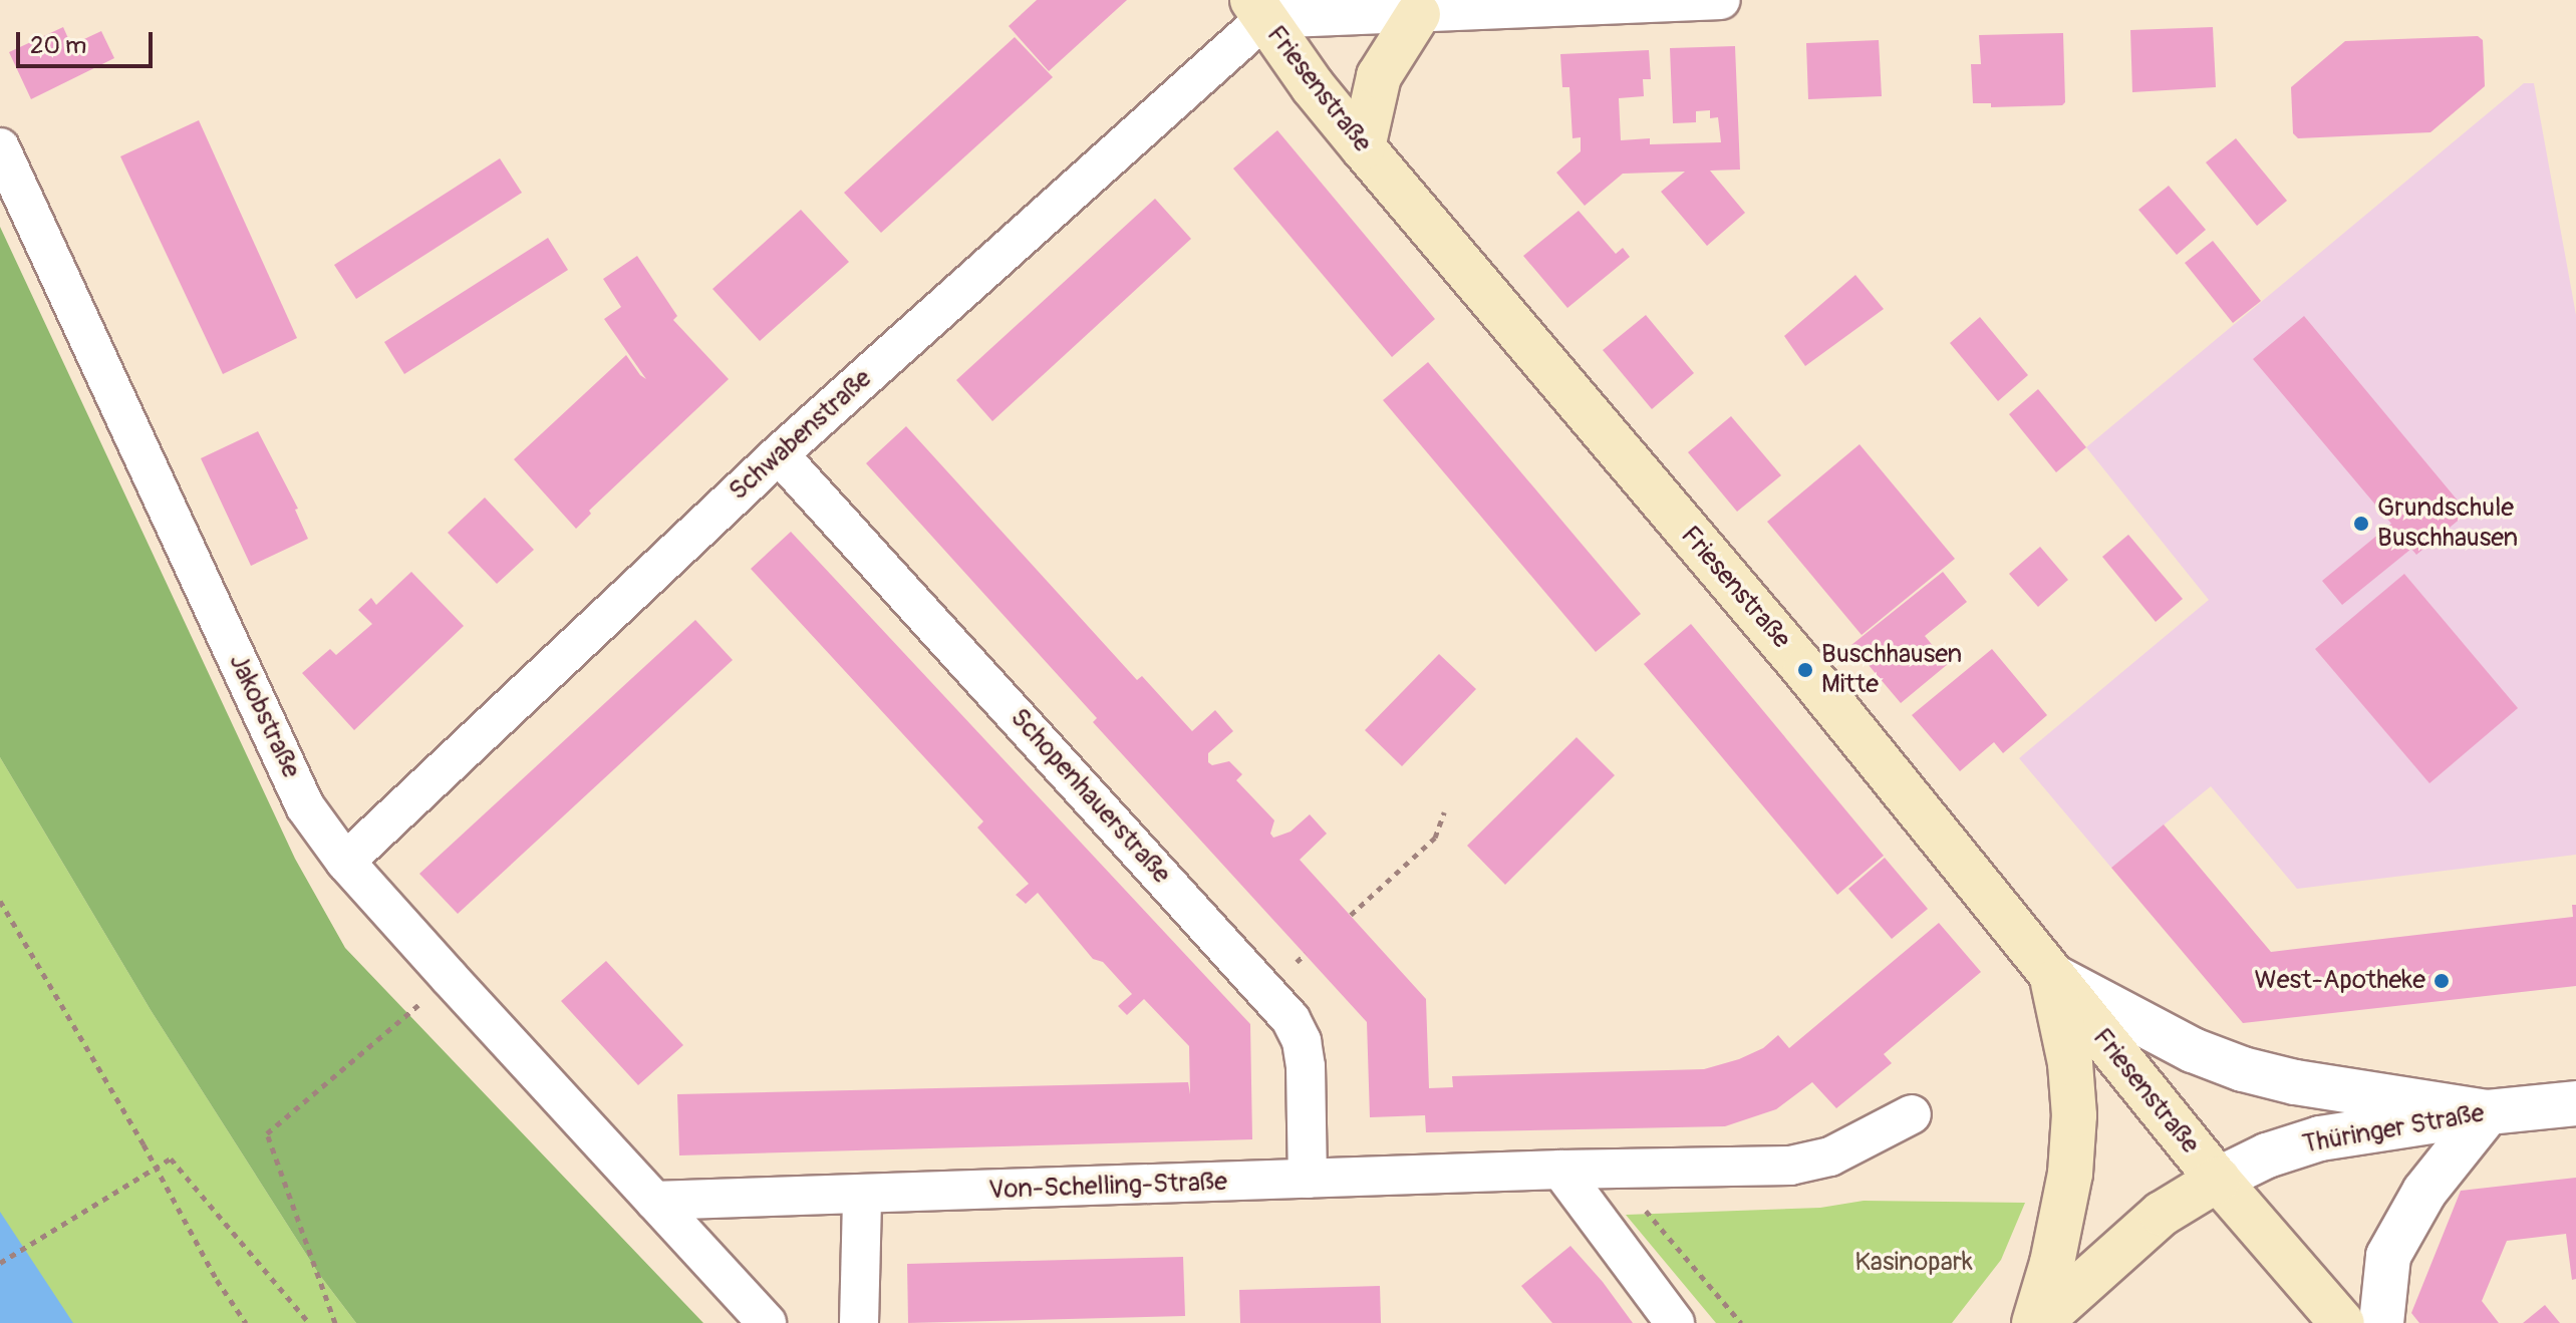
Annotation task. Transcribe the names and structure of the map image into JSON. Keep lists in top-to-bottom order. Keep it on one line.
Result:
{"streets":{"main road":["Friesenstraße"],"street":["Schwabenstraße","Jakobstraße","Schopenhauerstraße","Thüringer Straße","Von-Schelling-Straße"]},"crossings":[["Friesenstraße","Schwabenstraße"],["Friesenstraße","Thüringer Straße"],["Schwabenstraße","Jakobstraße"],["Schwabenstraße","Schopenhauerstraße"],["Jakobstraße","Von-Schelling-Straße"],["Schopenhauerstraße","Von-Schelling-Straße"]],"parks":["Kasinopark"],"places":["Grundschule Buschhausen","Buschhausen Mitte","West-Apotheke"],"scale_bar":"20 m"}
